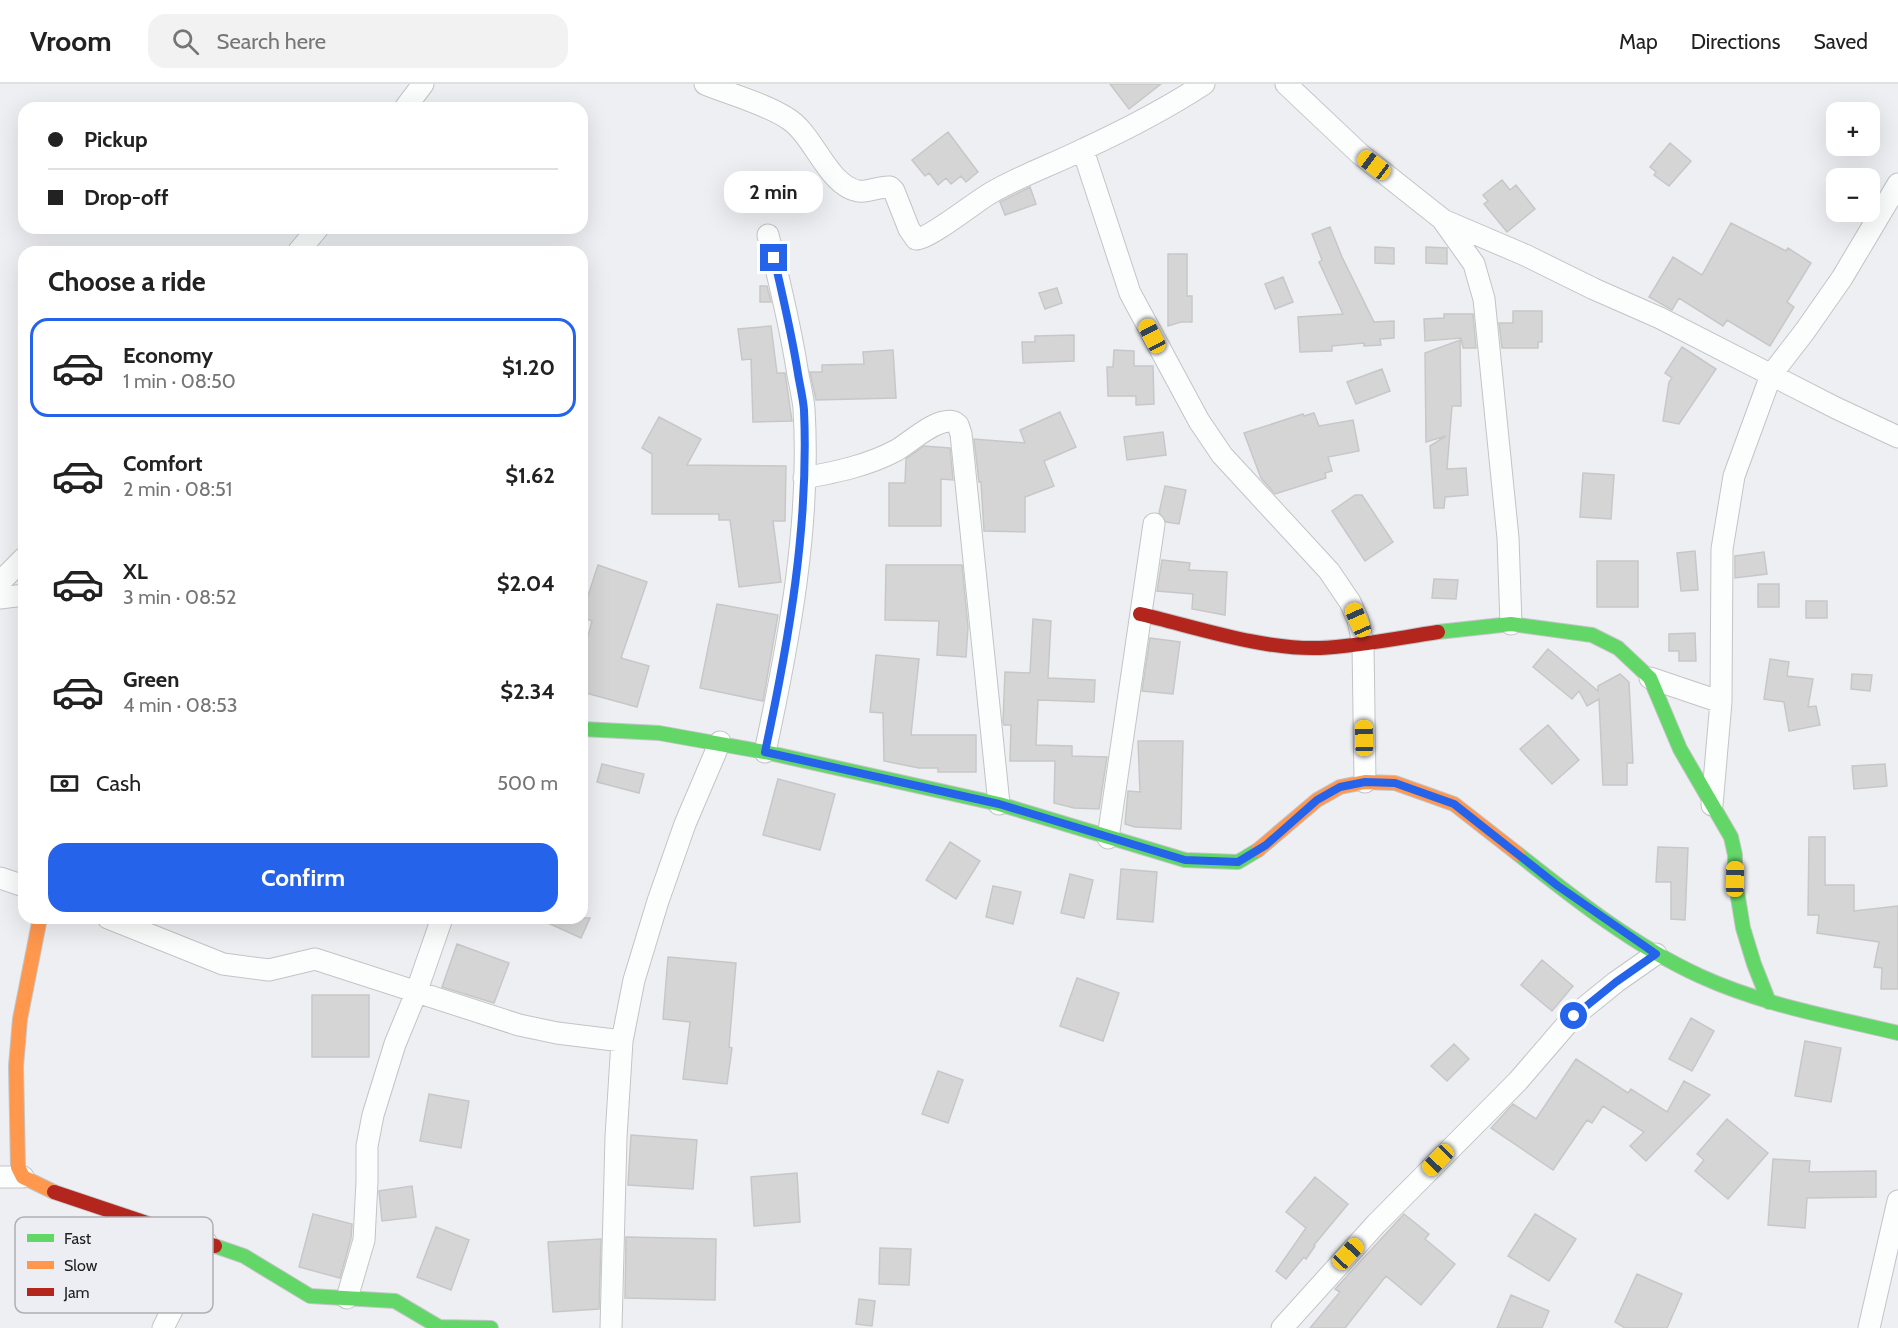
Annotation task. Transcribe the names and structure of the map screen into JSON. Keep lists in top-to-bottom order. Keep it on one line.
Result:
{"legend":["Fast","Slow","Jam"],"page":{"header":"Vroom","search":"Search here","nav":["Map","Directions","Saved"],"map_buttons":["+","−"],"banner":["Pickup","Drop-off"],"bubble":"2 min","heading":"Choose a ride","list":[{"name":"Economy","note":"1 min · 08:50","value":"$1.20"},{"name":"Comfort","note":"2 min · 08:51","value":"$1.62"},{"name":"XL","note":"3 min · 08:52","value":"$2.04"},{"name":"Green","note":"4 min · 08:53","value":"$2.34"}],"pay":["Cash","500 m"],"buttons":"Confirm"}}
